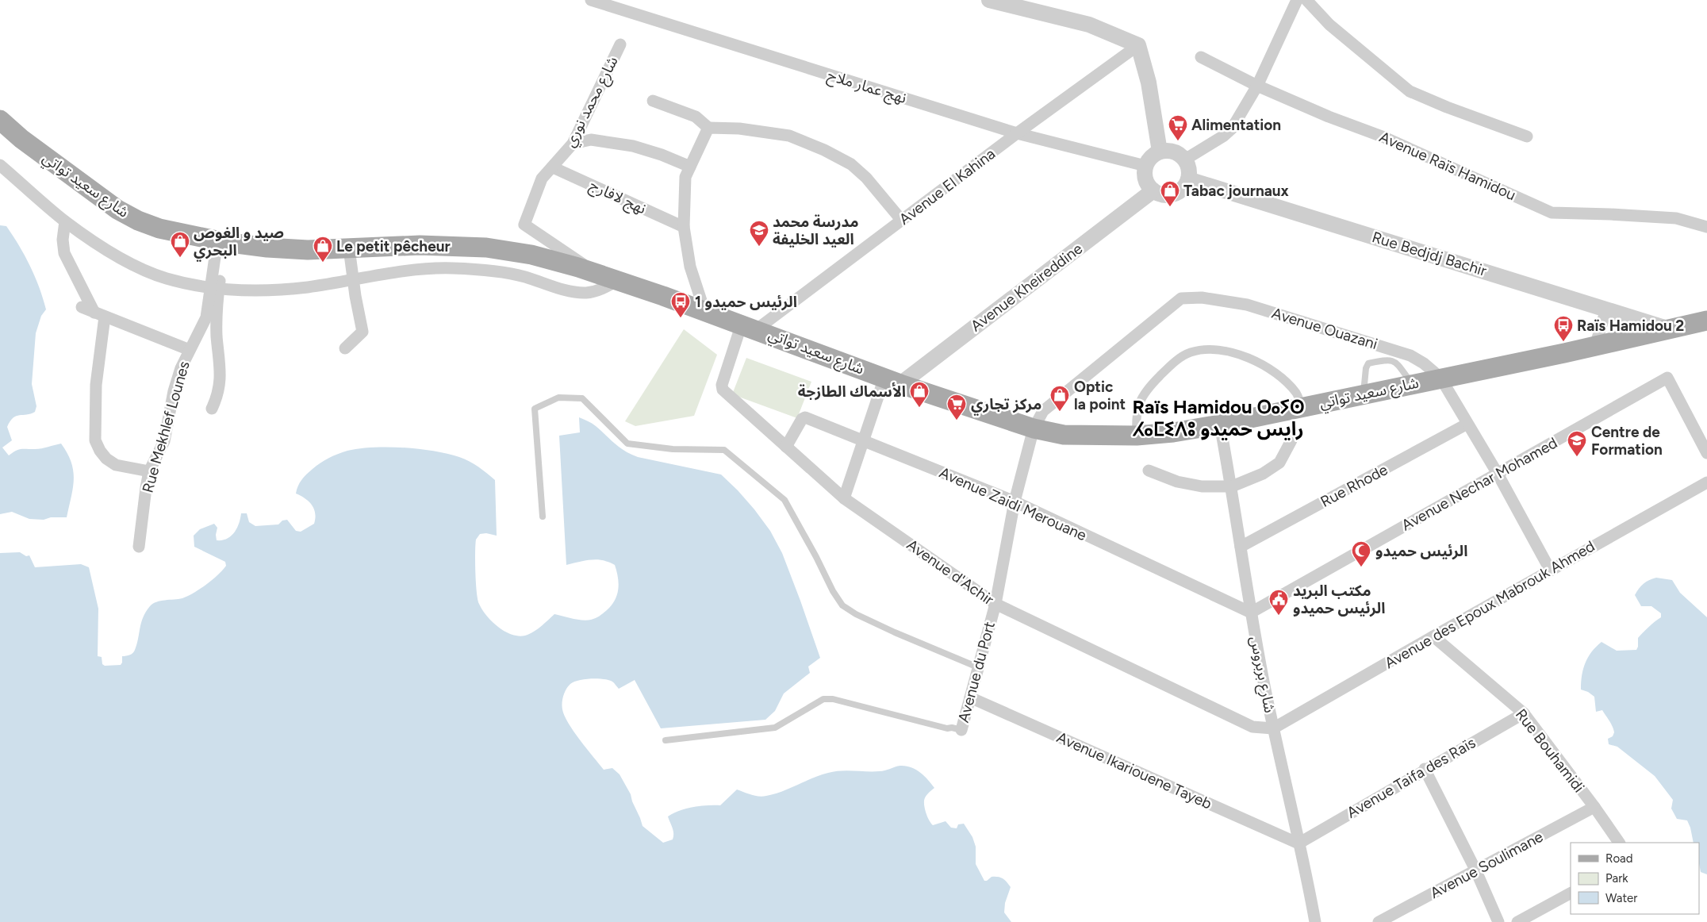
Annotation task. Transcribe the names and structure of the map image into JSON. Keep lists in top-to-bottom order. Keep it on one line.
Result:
{"streets":{"main road":["شارع سعيد تواتي"],"street":["نهج عمار ملاح","شارع محمد نوري","Avenue Raïs Hamidou","Avenue El Kahina","نهج لافارج","Rue Bedjdj Bachir","Avenue Kheireddine","Avenue Ouazani","Rue Mekhlef Lounes","Avenue Nechar Mohamed","Rue Rhode","Avenue Zaidi Merouane","Avenue d'Achir","Avenue des Epoux Mabrouk Ahmed","Avenue du Port","شارع بربروس","Rue Bouhamidi","Avenue Ikariouene Tayeb","Avenue Taifa des Raïs","Avenue Soulimane"]},"crossings":[["نهج عمار ملاح","Avenue El Kahina"],["نهج عمار ملاح","Rue Bedjdj Bachir"],["نهج عمار ملاح","Avenue Kheireddine"],["شارع محمد نوري","شارع سعيد تواتي"],["شارع محمد نوري","نهج لافارج"],["شارع سعيد تواتي","Avenue El Kahina"],["شارع سعيد تواتي","Rue Bedjdj Bachir"],["شارع سعيد تواتي","Avenue Kheireddine"],["شارع سعيد تواتي","Avenue Ouazani"],["شارع سعيد تواتي","Avenue d'Achir"],["شارع سعيد تواتي","Avenue du Port"],["شارع سعيد تواتي","شارع بربروس"],["Avenue El Kahina","Avenue d'Achir"],["Rue Bedjdj Bachir","Avenue Kheireddine"],["Avenue Ouazani","Avenue Nechar Mohamed"],["Avenue Ouazani","Rue Rhode"],["Avenue Ouazani","Avenue des Epoux Mabrouk Ahmed"],["Avenue Ouazani","Avenue du Port"],["Avenue Nechar Mohamed","Avenue Zaidi Merouane"],["Avenue Nechar Mohamed","شارع بربروس"],["Rue Rhode","شارع بربروس"],["Avenue Zaidi Merouane","Avenue d'Achir"],["Avenue Zaidi Merouane","Avenue du Port"],["Avenue Zaidi Merouane","شارع بربروس"],["Avenue d'Achir","Avenue des Epoux Mabrouk Ahmed"],["Avenue d'Achir","Avenue du Port"],["Avenue d'Achir","شارع بربروس"],["Avenue des Epoux Mabrouk Ahmed","شارع بربروس"],["Avenue des Epoux Mabrouk Ahmed","Rue Bouhamidi"],["Avenue du Port","Avenue Ikariouene Tayeb"],["شارع بربروس","Avenue Ikariouene Tayeb"],["شارع بربروس","Avenue Taifa des Raïs"],["Rue Bouhamidi","Avenue Taifa des Raïs"],["Rue Bouhamidi","Avenue Soulimane"],["Avenue Ikariouene Tayeb","Avenue Taifa des Raïs"]],"districts":["Raïs Hamidou ⵔⴰⵢⵙ ⵃⴰⵎⵉⴷⵓ رایس حمیدو"],"places":{"supermarket":["Alimentation","مركز تجاري"],"shop":["Tabac journaux","صيد و الغوص البحري","Le petit pêcheur","الأسماك الطازجة","Optic la point"],"school or university":["مدرسة محمد العيد الخليفة","Centre de Formation"],"bus stop":["الرئيس حميدو 1","Raïs Hamidou 2"],"mosque":["الرئيس حميدو"],"public building":["مكتب البريد الرئيس حميدو"]},"legend":["Road","Park","Water"]}
